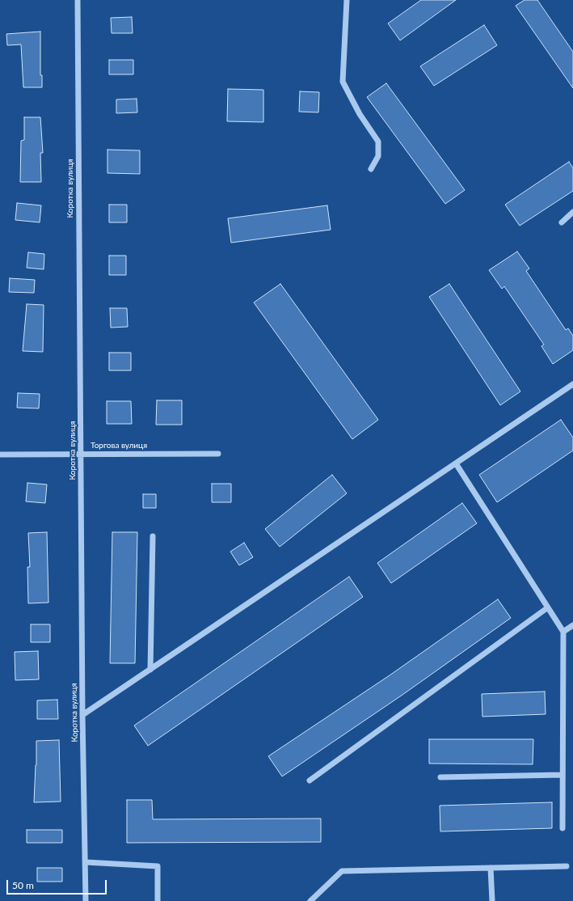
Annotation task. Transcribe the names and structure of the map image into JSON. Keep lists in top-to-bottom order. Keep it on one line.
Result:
{"streets":{"street":["Коротка вулиця","Торгова вулиця"]},"crossings":[["Коротка вулиця","Торгова вулиця"]],"scale_bar":"50 m"}
